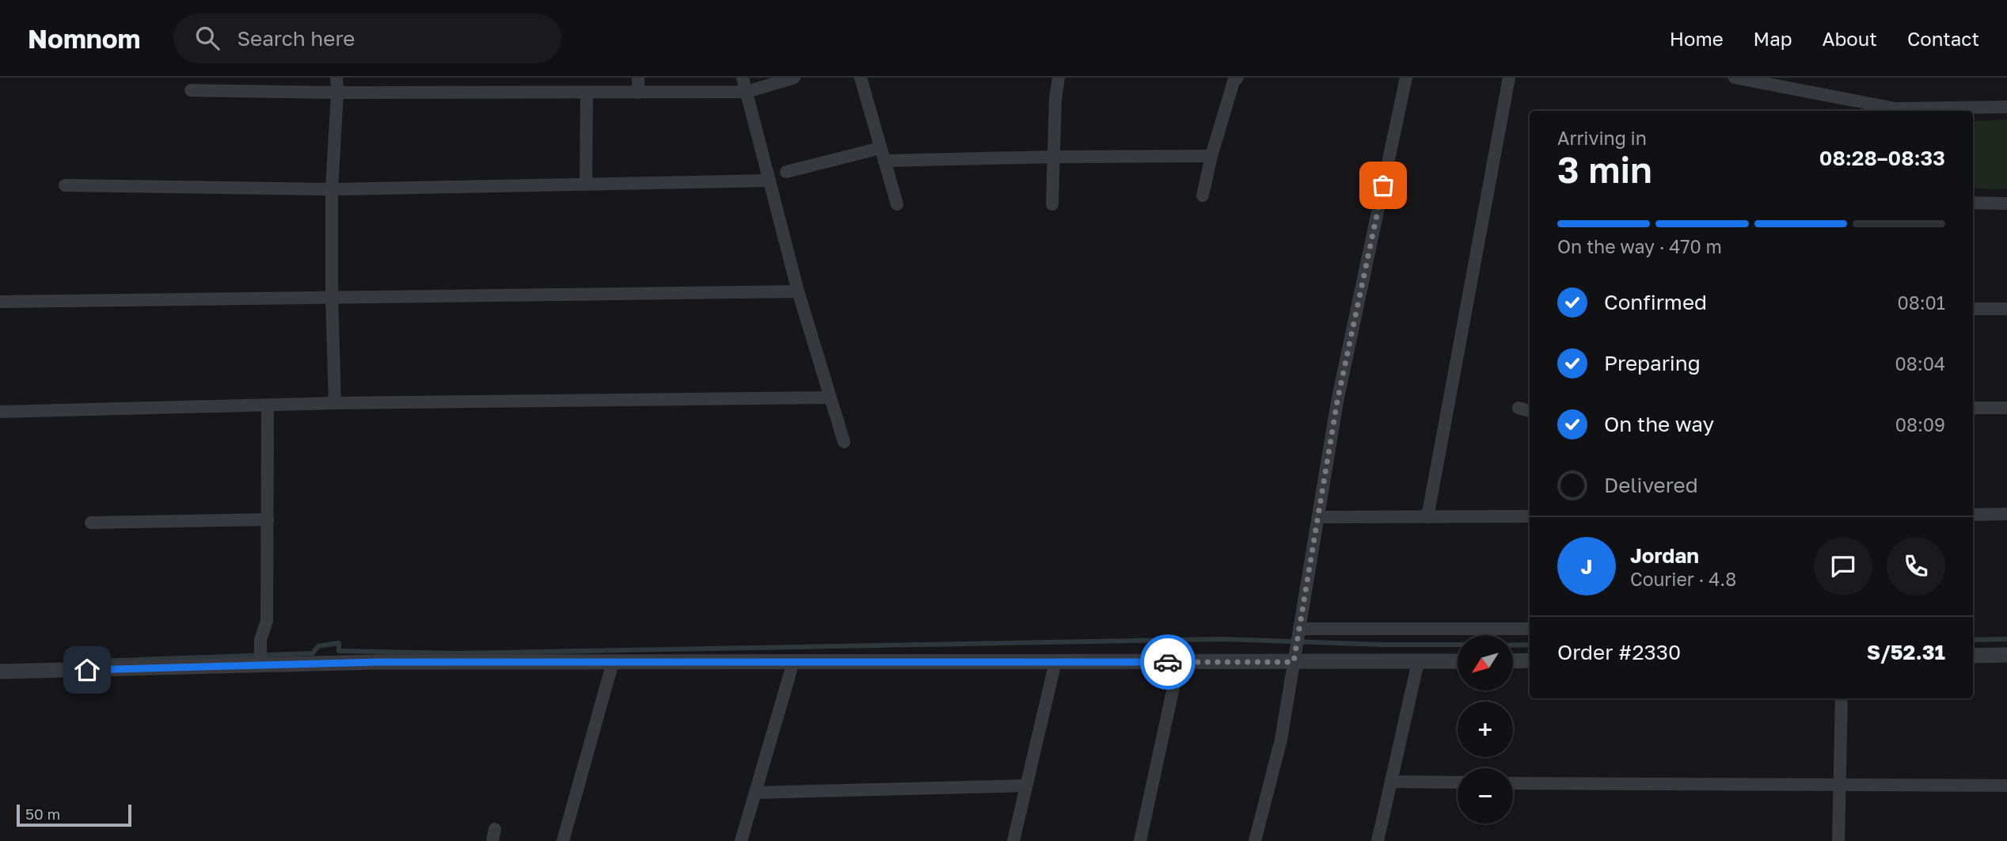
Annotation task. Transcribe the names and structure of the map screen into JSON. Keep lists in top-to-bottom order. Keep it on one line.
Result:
{"scale_bar":"50 m","north":"bottom left","page":{"header":"Nomnom","search":"Search here","nav":["Home","Map","About","Contact"],"heading":["3 min","Arriving in","08:28–08:33"],"panel":["Jordan","Courier · 4.8","Order #2330","S/52.31"],"bar":"On the way · 470 m","list":[["Confirmed","08:01"],["Preparing","08:04"],["On the way","08:09"],"Delivered"],"round":"J","map_buttons":["+","−"],"scale":"50 m"}}
